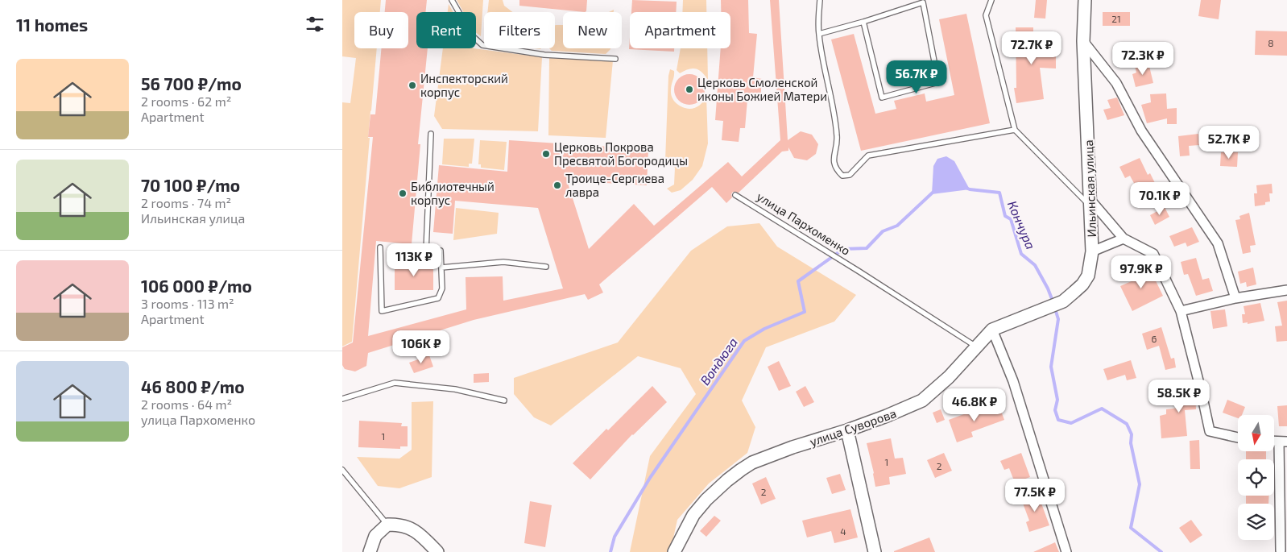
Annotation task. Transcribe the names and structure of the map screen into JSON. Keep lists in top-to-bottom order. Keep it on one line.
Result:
{"streets":{"main road":["Ильинская улица","улица Суворова"],"lane":["улица Пархоменко"]},"crossings":[["Ильинская улица","улица Суворова"],["улица Пархоменко","улица Суворова"]],"water":["Кончура","Вондюга"],"places":["Инспекторский корпус","Церковь Смоленской иконы Божией Матери","Церковь Покрова Пресвятой Богородицы","Троице-Сергиева лавра","Библиотечный корпус"],"house_numbers":["21","8","6","1","1","2","2","4"],"north":"bottom","page":{"heading":"11 homes","chip":["Buy","Rent","Filters","New","Apartment"],"price":["72.7K ₽","72.3K ₽","56.7K ₽","52.7K ₽","70.1K ₽","113K ₽","97.9K ₽","106K ₽","58.5K ₽","46.8K ₽","77.5K ₽"],"list":[{"name":"56 700 ₽/mo","note":"2 rooms · 62 m² · Apartment"},{"name":"70 100 ₽/mo","note":"2 rooms · 74 m² · Ильинская улица"},{"name":"106 000 ₽/mo","note":"3 rooms · 113 m² · Apartment"},{"name":"46 800 ₽/mo","note":"2 rooms · 64 m² · улица Пархоменко"}]}}
